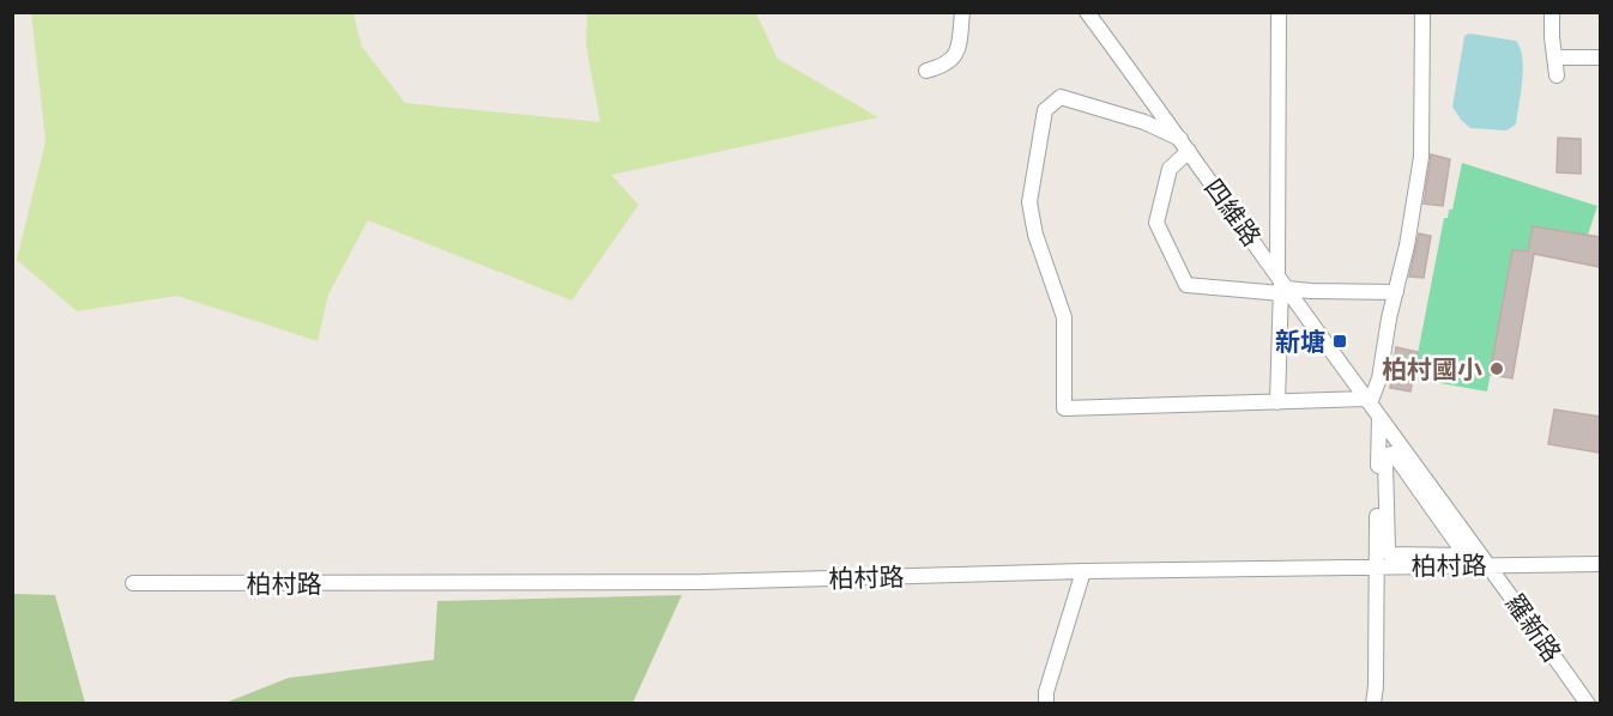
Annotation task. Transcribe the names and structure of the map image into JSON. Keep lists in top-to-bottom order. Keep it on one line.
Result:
{"streets":{"street":["四維路","柏村路","羅新路"]},"crossings":[["四維路","羅新路"],["柏村路","羅新路"]],"places":{"transit":["新塘"],"other":["柏村國小"]}}
